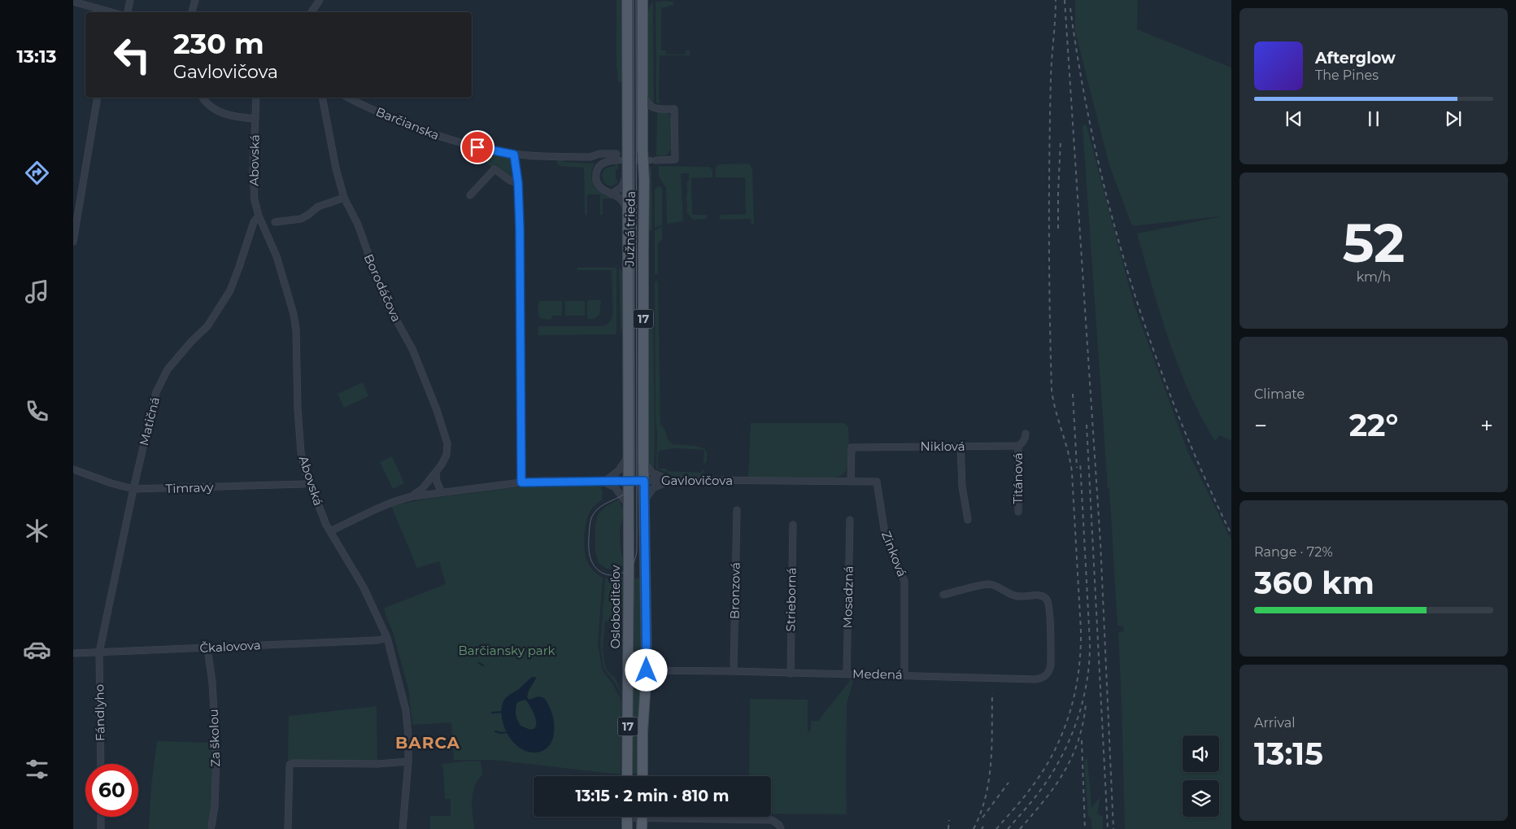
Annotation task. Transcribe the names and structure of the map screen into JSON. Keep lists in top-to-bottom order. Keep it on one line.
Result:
{"streets":{"main road":["Južná trieda","17","Osloboditeľov"],"street":["Barčianska","Abovská","Borodáčova","Matičná","Niklová","Titánová","Gavlovičova","Timravy","Zinková","Bronzová","Mosadzná","Strieborná","Čkalovova","Medená","Fándlyho","Za školou"]},"crossings":[["Abovská","Matičná"],["Abovská","Gavlovičova"],["Abovská","Timravy"],["Abovská","Čkalovova"],["Južná trieda","17"],["Južná trieda","Osloboditeľov"],["Borodáčova","Gavlovičova"],["17","Gavlovičova"],["17","Medená"],["Matičná","Timravy"],["Matičná","Čkalovova"],["Matičná","Fándlyho"],["Niklová","Titánová"],["Niklová","Gavlovičova"],["Gavlovičova","Zinková"],["Gavlovičova","Osloboditeľov"],["Zinková","Medená"],["Bronzová","Medená"],["Mosadzná","Medená"],["Strieborná","Medená"],["Osloboditeľov","Medená"],["Čkalovova","Fándlyho"],["Čkalovova","Za školou"]],"districts":["BARCA"],"parks":["Barčiansky park"],"page":{"tabs":"13:13","turn":["230 m","Gavlovičova"],"song":["Afterglow","The Pines"],"tile":[["52","km/h"],"Climate",["Range · 72%","360 km"],["Arrival","13:15"]],"heat":["−","22°","+"],"limit":"60","trip":"13:15 · 2 min · 810 m"}}
